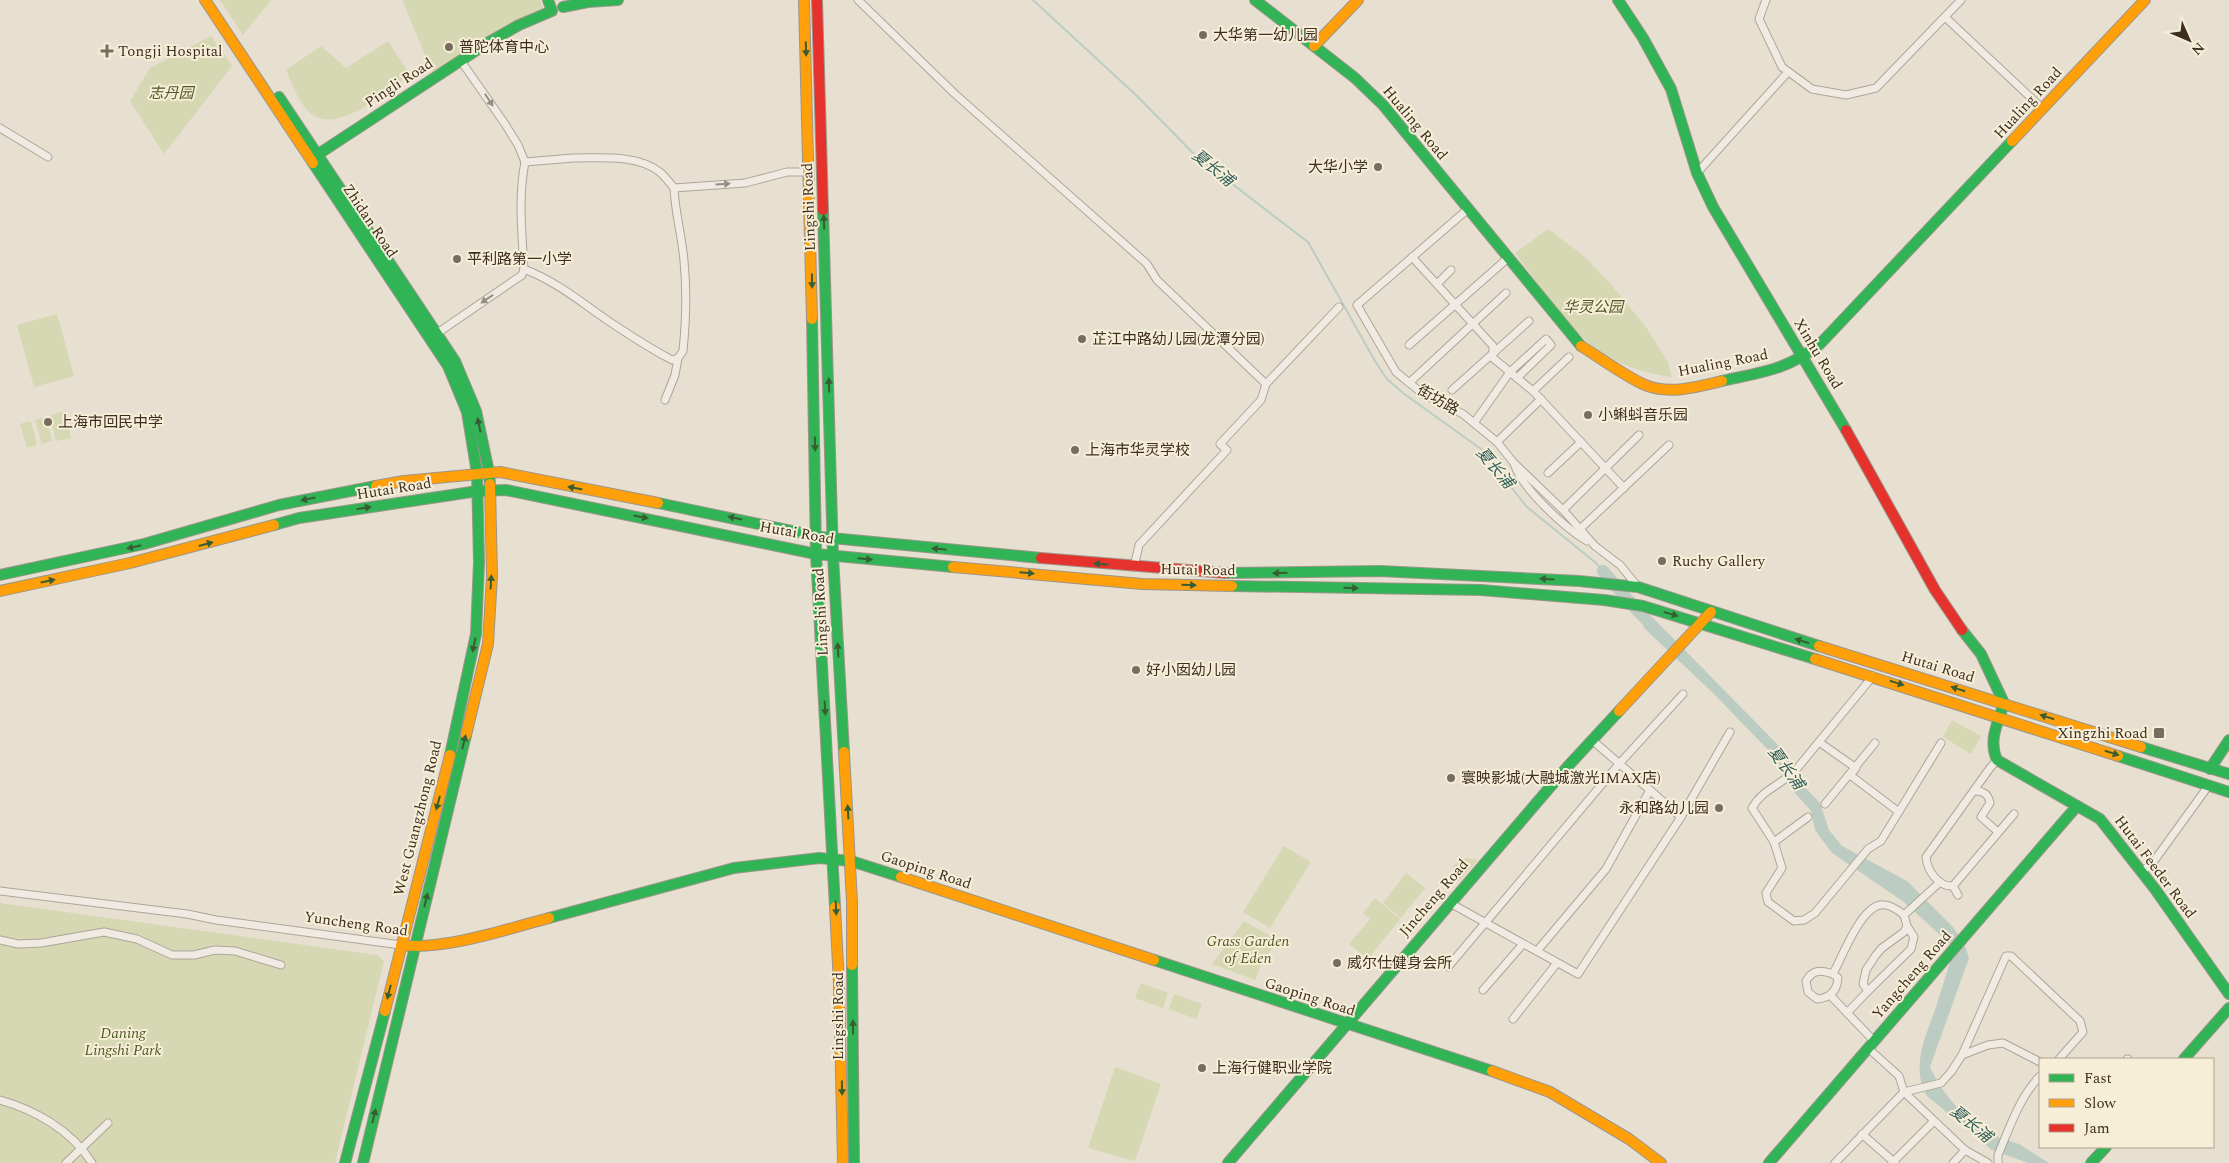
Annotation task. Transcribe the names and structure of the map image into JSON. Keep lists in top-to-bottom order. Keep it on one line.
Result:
{"streets":{"main road":["Pingli Road","Hualing Road","Lingshi Road","Zhidan Road","Xinhu Road","Hutai Road","West Guangzhong Road","Hutai Feeder Road","Gaoping Road","Jincheng Road","Yuncheng Road","Yangcheng Road"],"street":["街坊路"]},"crossings":[["Pingli Road","Zhidan Road"],["Hualing Road","Xinhu Road"],["Hualing Road","街坊路"],["Lingshi Road","Hutai Road"],["Lingshi Road","Gaoping Road"],["Lingshi Road","Yuncheng Road"],["Zhidan Road","Hutai Road"],["Zhidan Road","West Guangzhong Road"],["Xinhu Road","Hutai Road"],["街坊路","Hutai Road"],["Hutai Road","West Guangzhong Road"],["Hutai Road","Jincheng Road"],["West Guangzhong Road","Yuncheng Road"],["Hutai Feeder Road","Yangcheng Road"],["Gaoping Road","Jincheng Road"],["Gaoping Road","Yuncheng Road"]],"water":["夏长浦"],"parks":["志丹园","华灵公园","Grass Garden of Eden","Daning Lingshi Park"],"places":{"other":["大华第一幼儿园","普陀体育中心","大华小学","平利路第一小学","芷江中路幼儿园(龙潭分园)","小蝌蚪音乐园","上海市回民中学","上海市华灵学校","Ruchy Gallery","好小囡幼儿园","寰映影城(大融城激光IMAX店)","永和路幼儿园","威尔仕健身会所","上海行健职业学院"],"health":["Tongji Hospital"],"transit":["Xingzhi Road"]},"legend":["Fast","Slow","Jam"],"north":"bottom right"}
